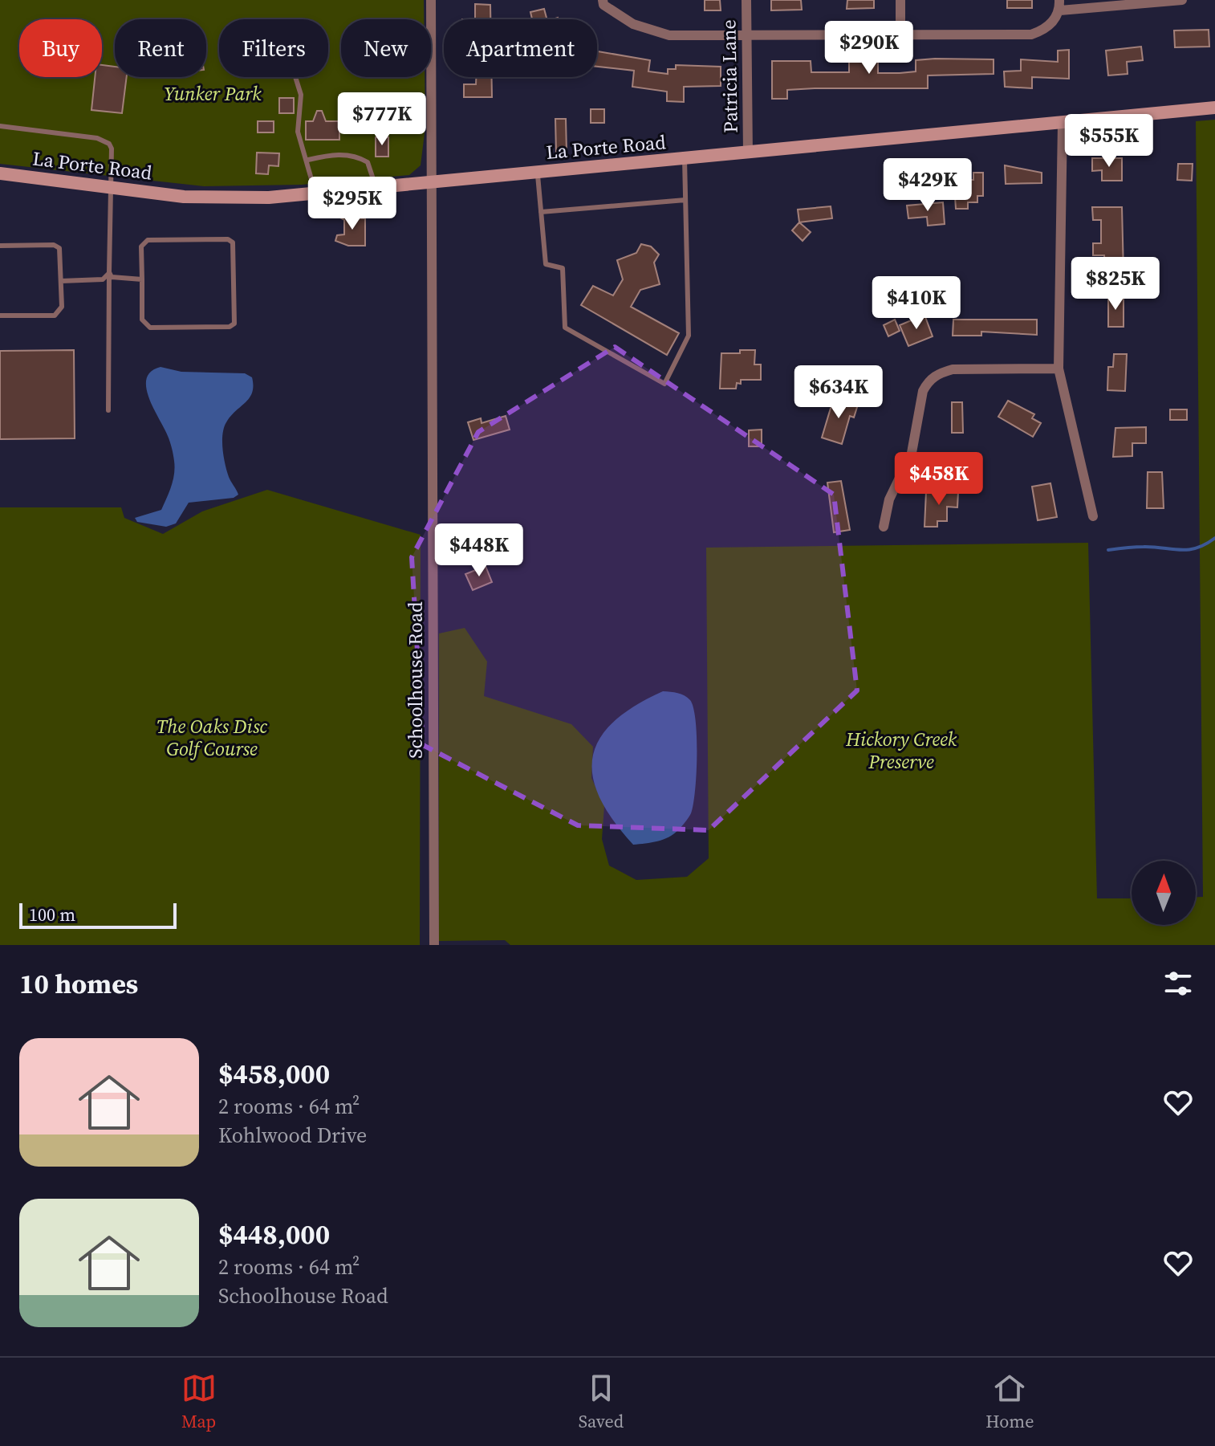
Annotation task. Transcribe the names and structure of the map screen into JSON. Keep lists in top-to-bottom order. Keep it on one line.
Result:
{"streets":{"street":["Patricia Lane","La Porte Road","Schoolhouse Road"]},"crossings":[["Patricia Lane","La Porte Road"],["La Porte Road","Schoolhouse Road"]],"parks":["Yunker Park","The Oaks Disc Golf Course","Hickory Creek Preserve"],"scale_bar":"100 m","north":"top","page":{"chip":["Buy","Rent","Filters","New","Apartment"],"price":["$290K","$777K","$555K","$429K","$295K","$825K","$410K","$634K","$458K","$448K"],"scale":"100 m","heading":"10 homes","list":[{"name":"$458,000","note":"2 rooms · 64 m² · Kohlwood Drive"},{"name":"$448,000","note":"2 rooms · 64 m² · Schoolhouse Road"}],"tabs":["Map","Saved","Home"]}}
